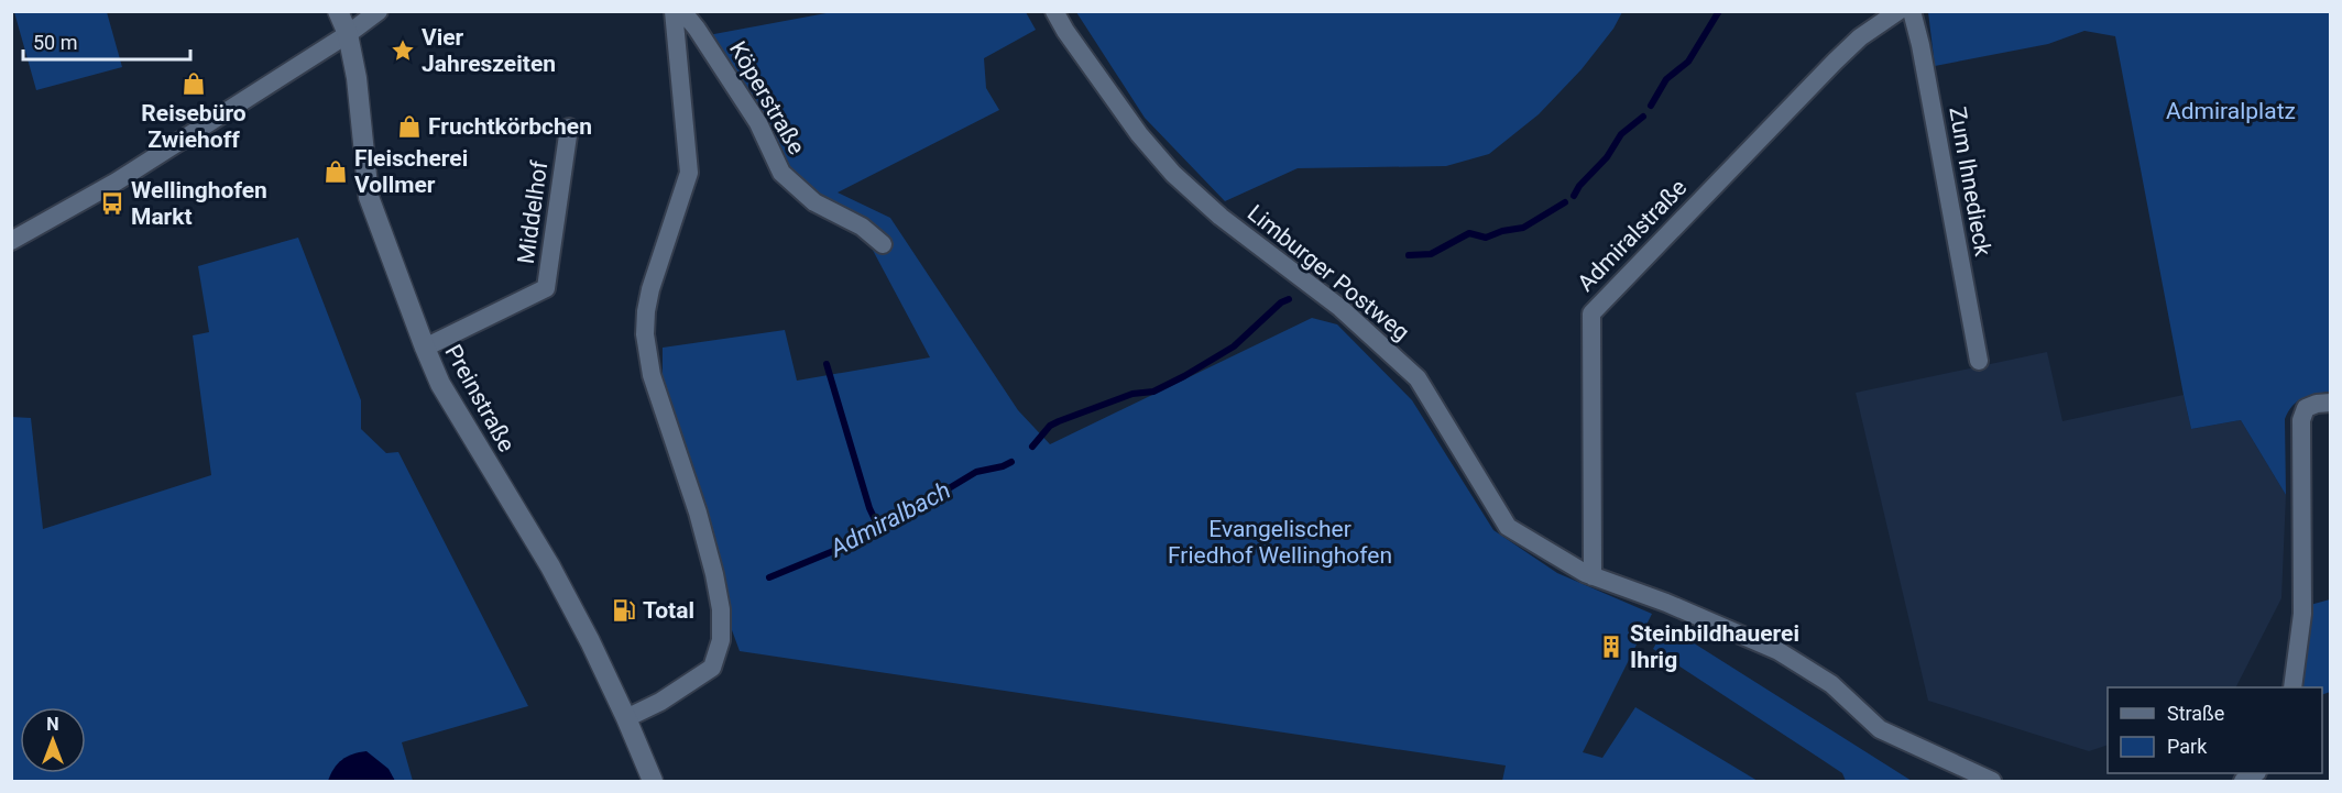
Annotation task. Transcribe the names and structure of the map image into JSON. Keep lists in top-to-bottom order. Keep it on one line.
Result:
{"streets":{"street":["Köperstraße","Zum Ihnedieck","Middelhof","Admiralstraße","Limburger Postweg","Preinstraße"]},"crossings":[["Middelhof","Preinstraße"],["Admiralstraße","Limburger Postweg"]],"water":["Admiralbach"],"parks":["Admiralplatz","Evangelischer Friedhof Wellinghofen"],"places":{"place":["Vier Jahreszeiten"],"shop":["Reisebüro Zwiehoff","Fruchtkörbchen","Fleischerei Vollmer"],"bus stop":["Wellinghofen Markt"],"fuel station":["Total"],"building":["Steinbildhauerei Ihrig"]},"legend":["Straße","Park"],"scale_bar":"50 m","north":"top"}
